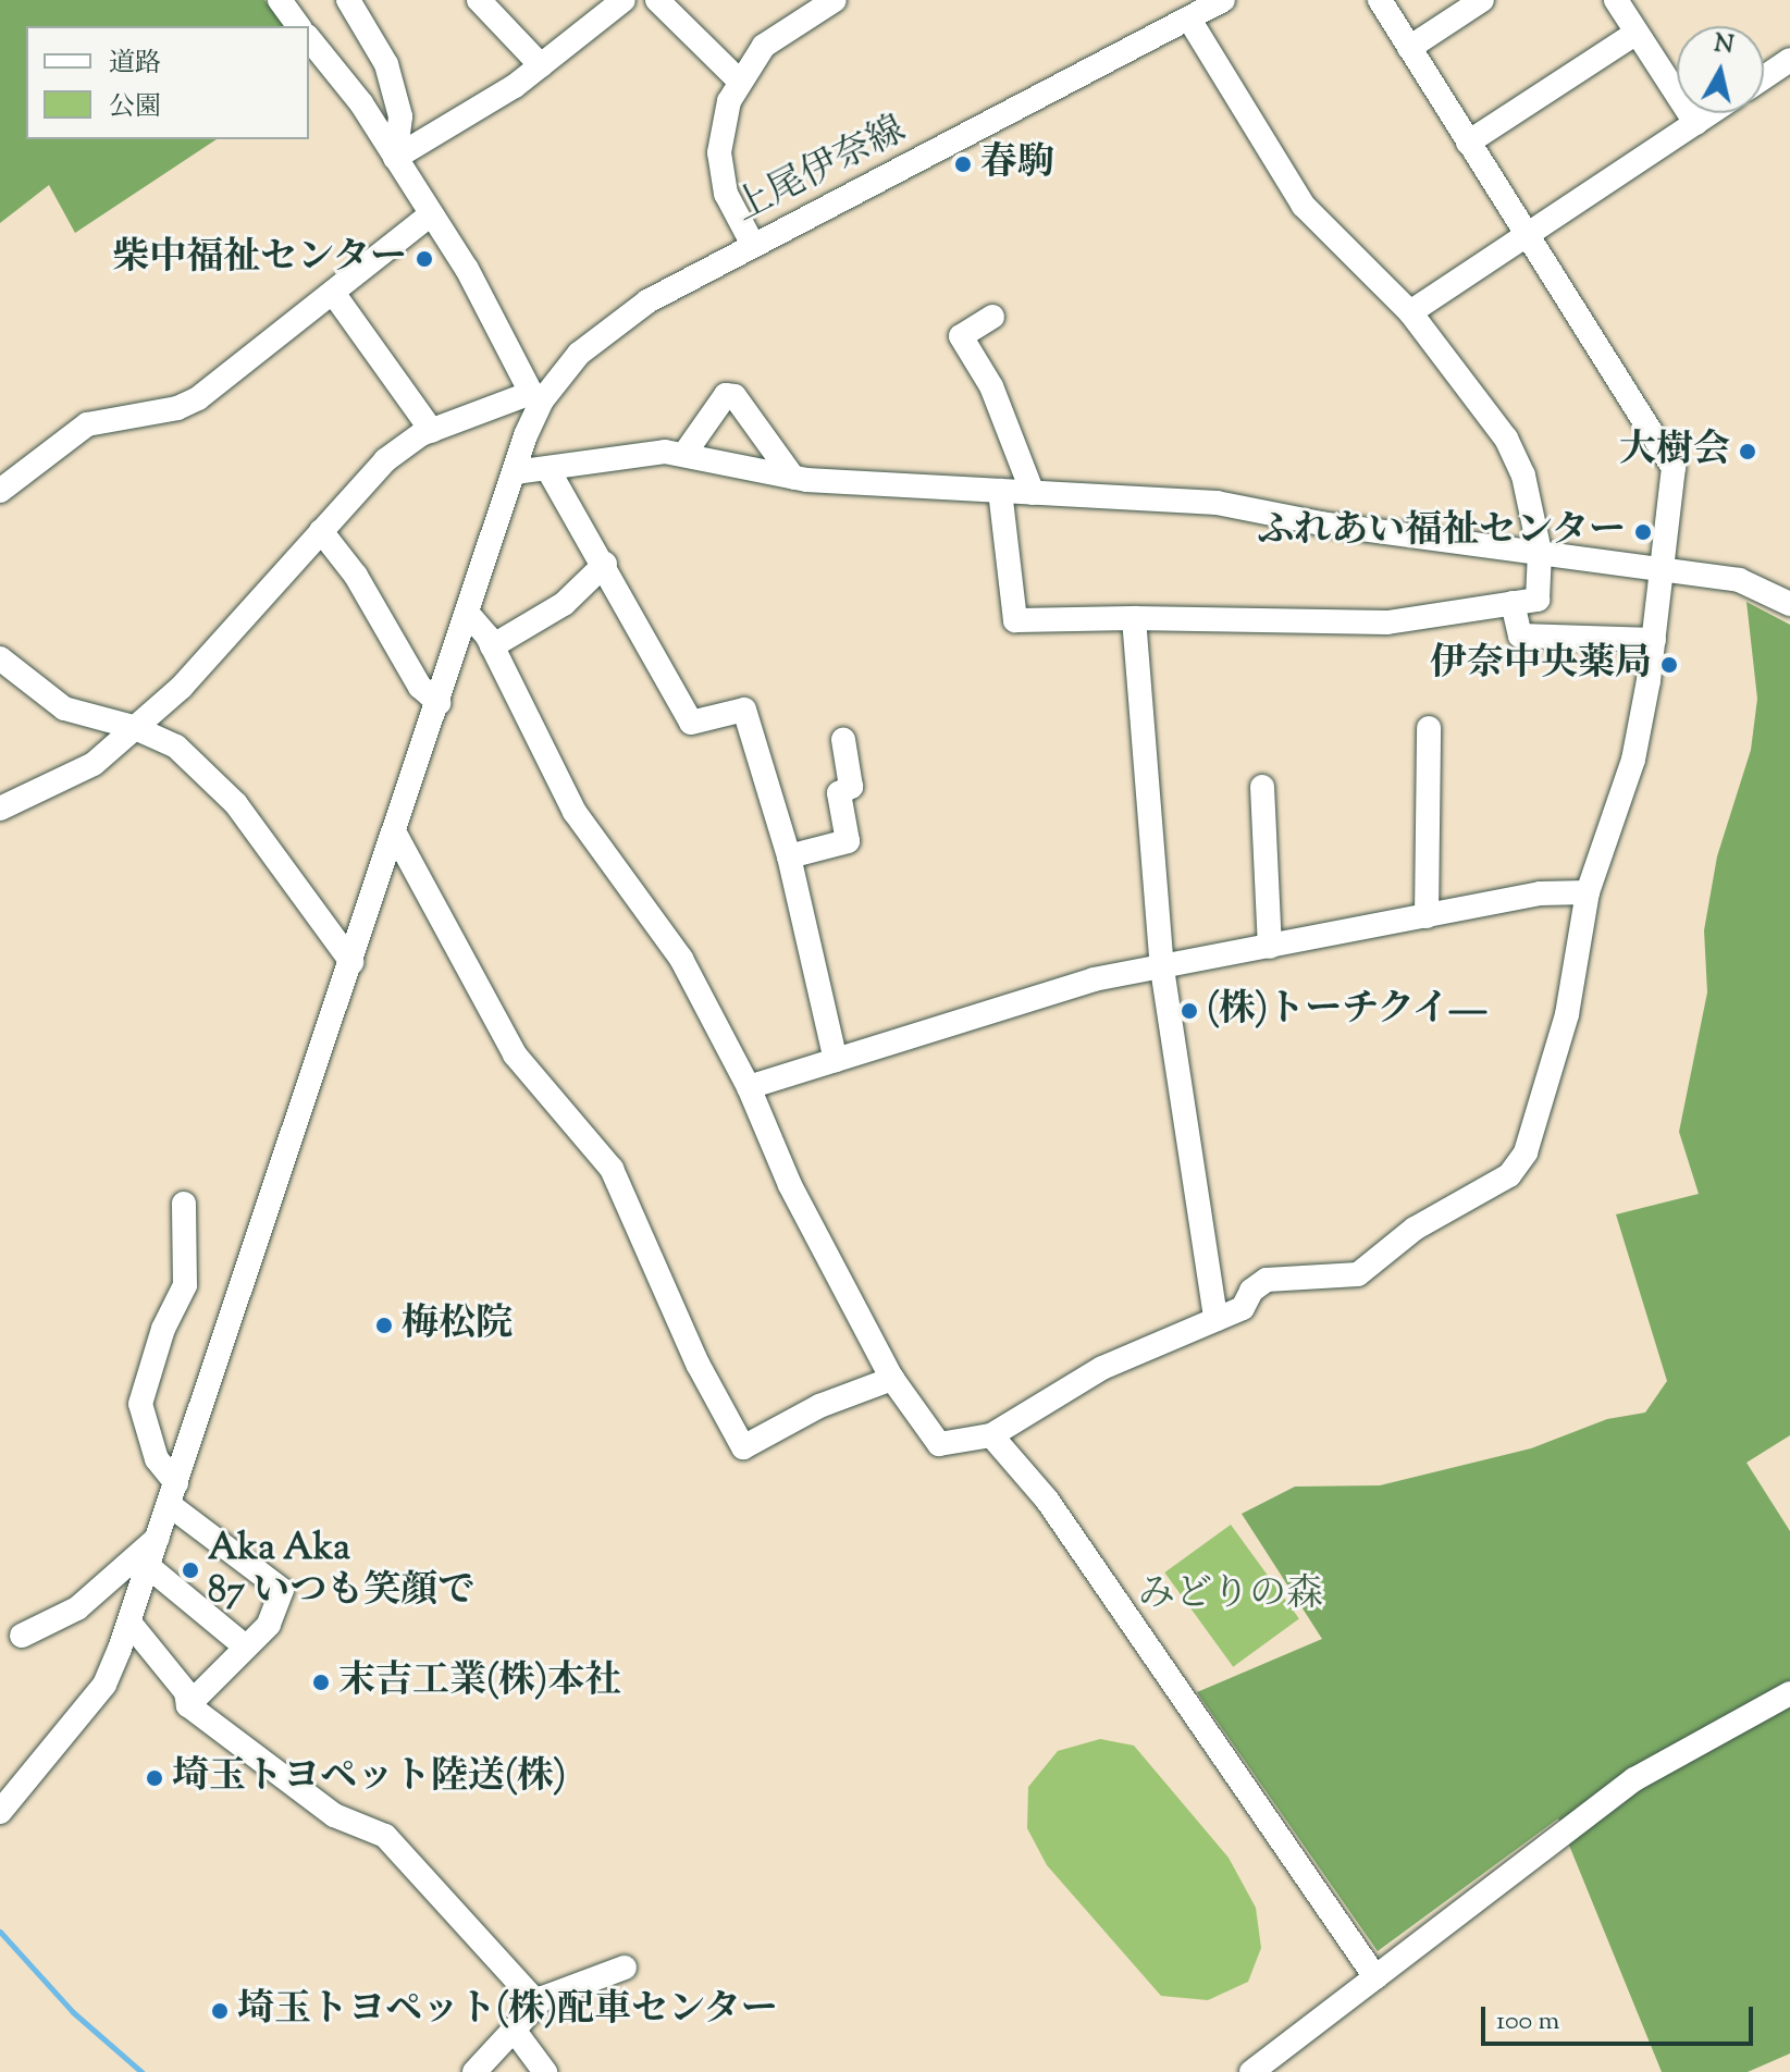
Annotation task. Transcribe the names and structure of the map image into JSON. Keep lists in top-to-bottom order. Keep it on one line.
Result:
{"streets":{"street":["上尾伊奈線"]},"parks":["みどりの森"],"places":["春駒","柴中福祉センター","大樹会","ふれあい福祉センター","伊奈中央薬局","(株)トーチクイ―","梅松院","Aka Aka 87 いつも笑顔で","末吉工業(株)本社","埼玉トヨペット陸送(株)","埼玉トヨペット(株)配車センター"],"legend":["道路","公園"],"scale_bar":"100 m","north":"top"}
